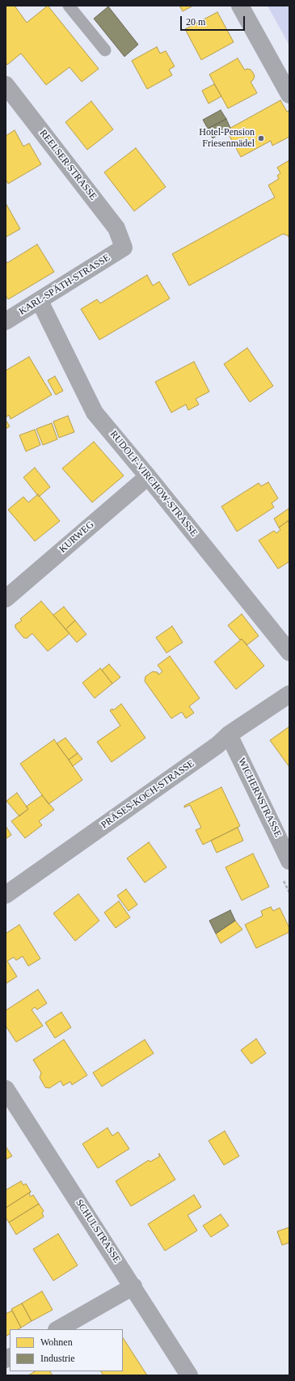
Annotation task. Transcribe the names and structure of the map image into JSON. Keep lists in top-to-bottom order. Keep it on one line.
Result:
{"streets":{"street":["REELSER STRASSE","KARL-SPÄTH-STRASSE","RUDOLF-VIRCHOW-STRASSE","KURWEG","PRÄSES-KOCH-STRASSE","WICHERNSTRASSE","SCHULSTRASSE"]},"crossings":[["REELSER STRASSE","KARL-SPÄTH-STRASSE"],["KARL-SPÄTH-STRASSE","RUDOLF-VIRCHOW-STRASSE"],["RUDOLF-VIRCHOW-STRASSE","KURWEG"],["PRÄSES-KOCH-STRASSE","WICHERNSTRASSE"]],"places":["Hotel-Pension Friesenmädel"],"legend":["Wohnen","Industrie"],"scale_bar":"20 m"}
